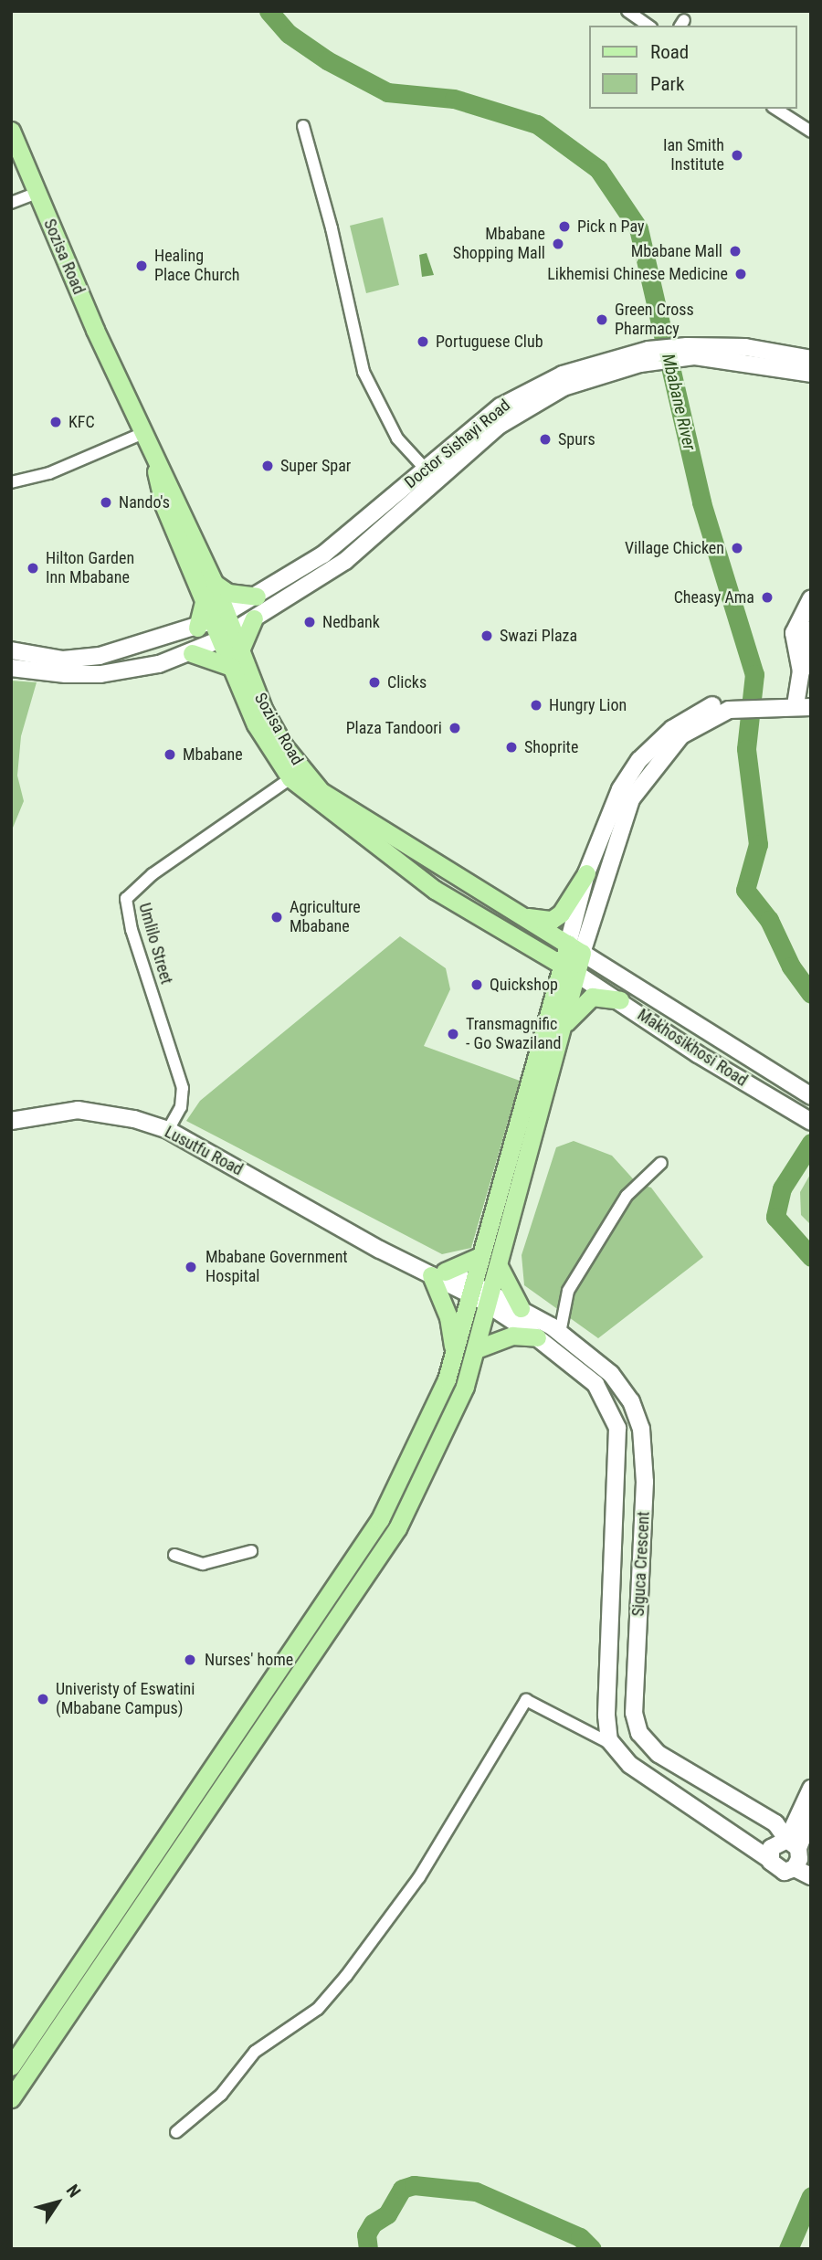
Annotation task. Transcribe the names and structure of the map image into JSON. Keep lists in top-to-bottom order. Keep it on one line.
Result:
{"streets":{"main road":["Sozisa Road","Doctor Sishayi Road","Makhosikhosi Road","Lusutfu Road","Siguca Crescent"],"street":["Umlilo Street"]},"crossings":[["Sozisa Road","Doctor Sishayi Road"],["Sozisa Road","Umlilo Street"],["Sozisa Road","Makhosikhosi Road"],["Umlilo Street","Lusutfu Road"],["Lusutfu Road","Siguca Crescent"]],"water":["Mbabane River"],"places":["Ian Smith Institute","Pick n Pay","Mbabane Shopping Mall","Mbabane Mall","Healing Place Church","Likhemisi Chinese Medicine","Green Cross Pharmacy","Portuguese Club","KFC","Spurs","Super Spar","Nando's","Village Chicken","Hilton Garden Inn Mbabane","Cheasy Ama","Nedbank","Swazi Plaza","Clicks","Hungry Lion","Plaza Tandoori","Shoprite","Mbabane","Agriculture Mbabane","Quickshop","Transmagnific - Go Swaziland","Mbabane Government Hospital","Nurses' home","Univeristy of Eswatini (Mbabane Campus)"],"legend":["Road","Park"],"north":"top right"}
